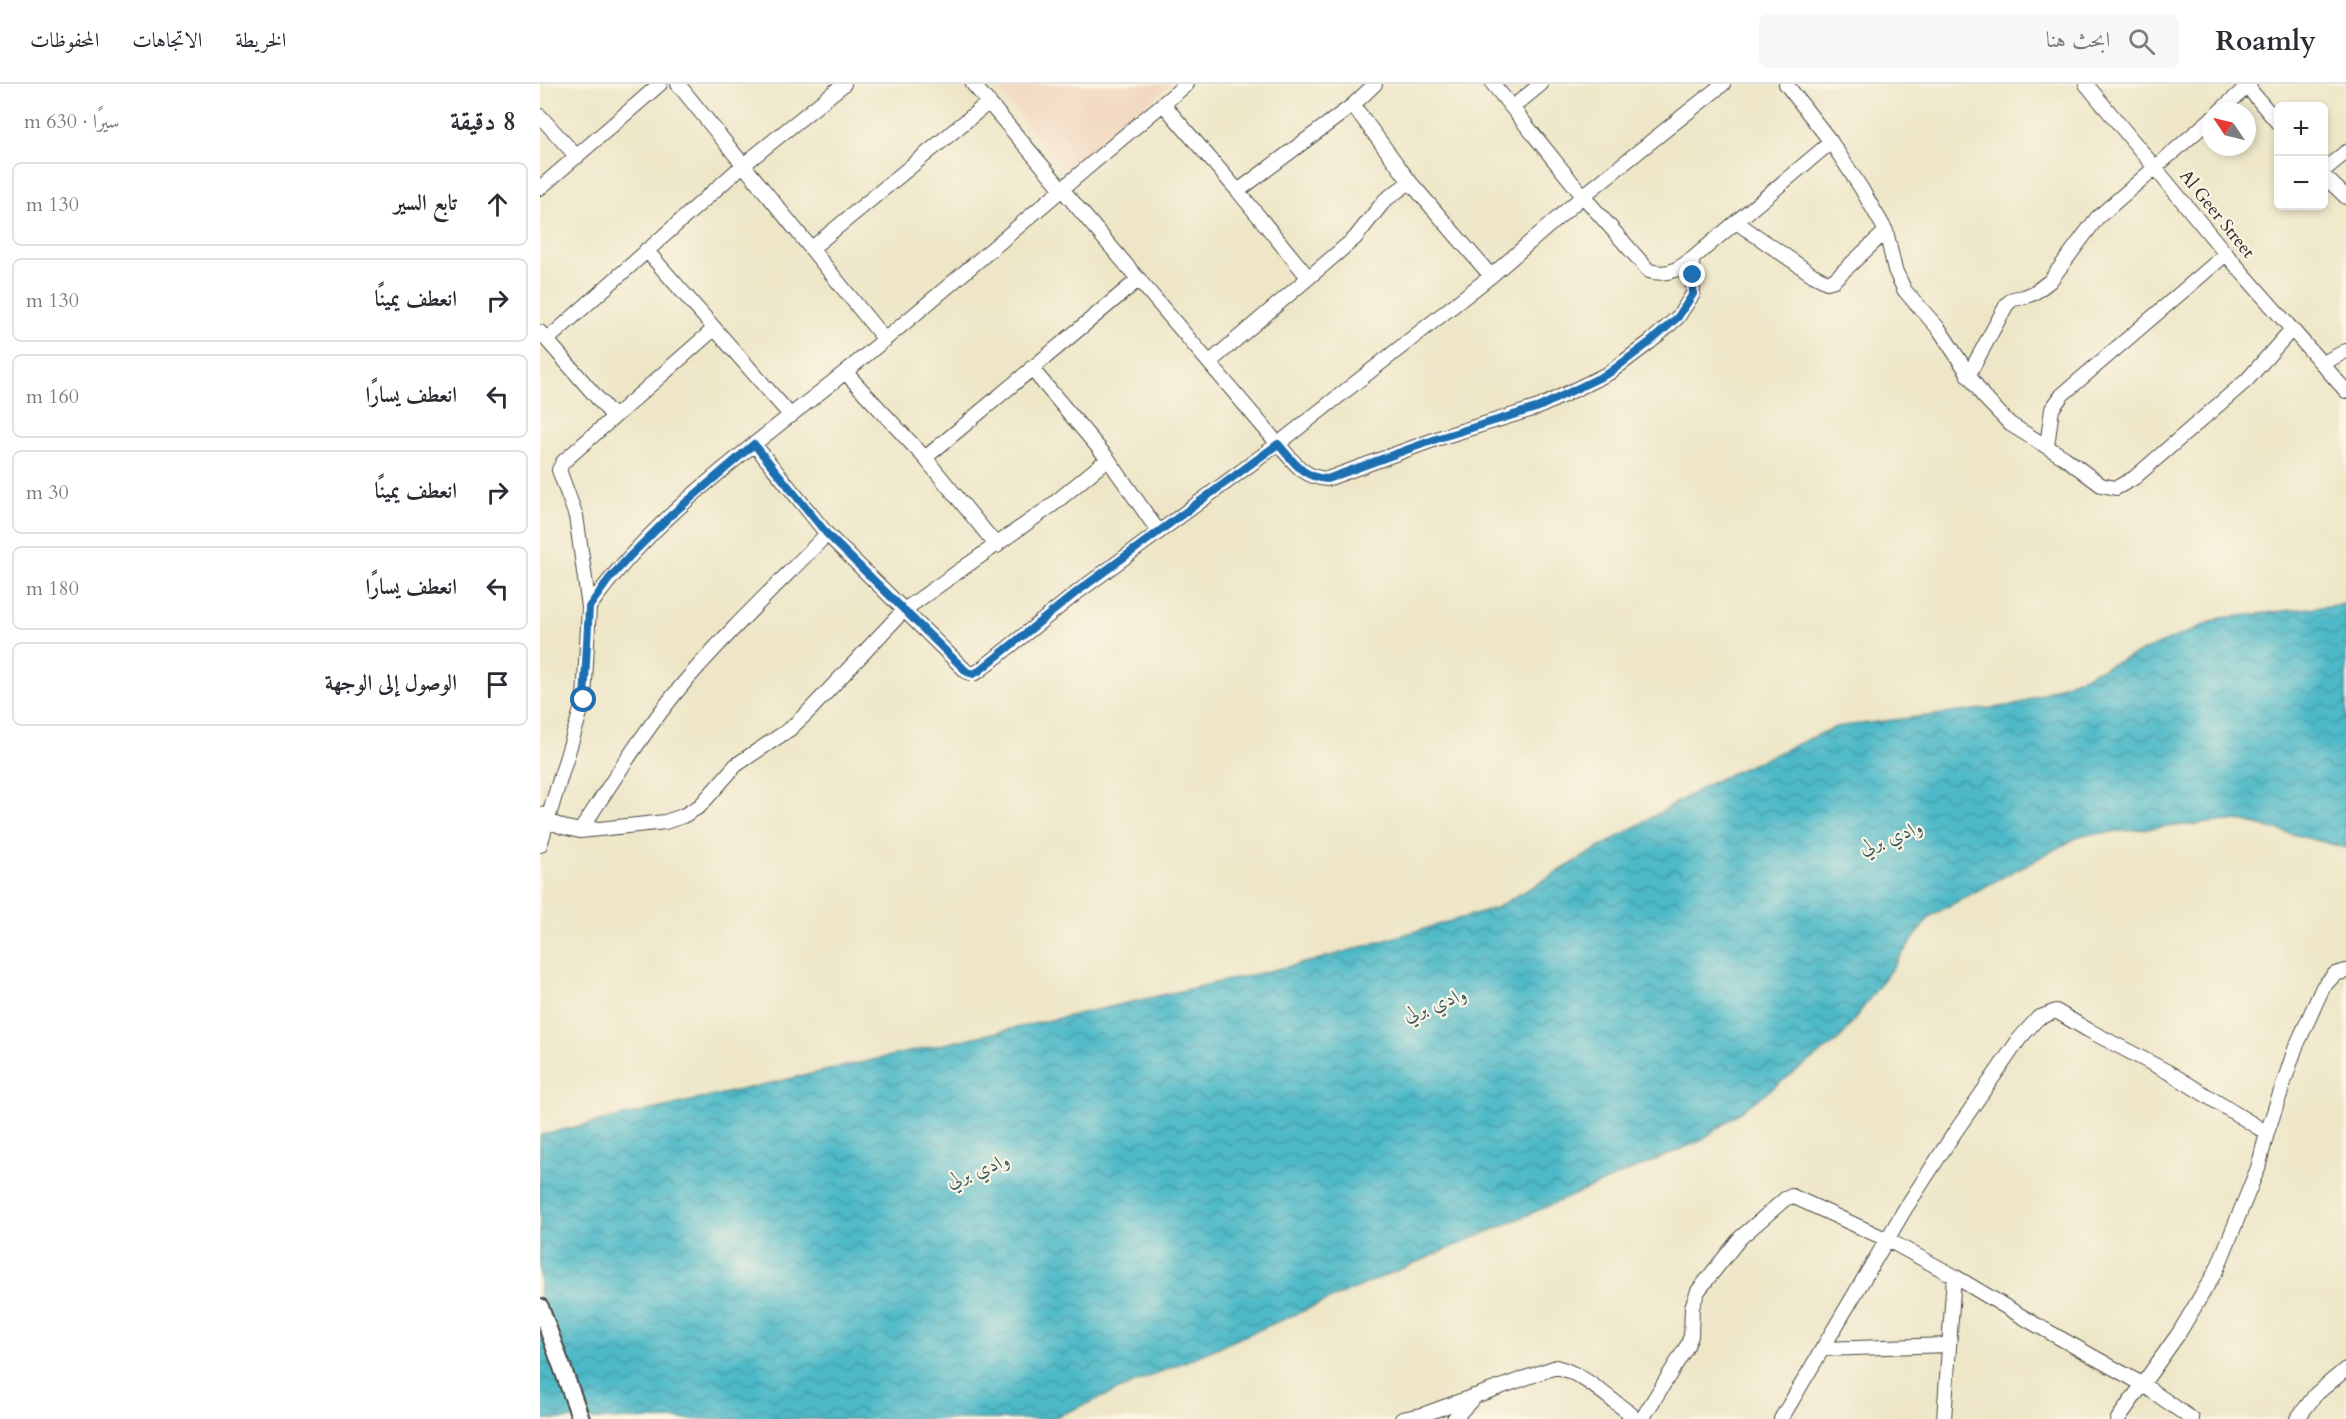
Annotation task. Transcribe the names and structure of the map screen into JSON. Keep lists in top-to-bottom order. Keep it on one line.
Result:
{"streets":{"street":["Al Geer Street"]},"water":["وادي برلي"],"north":"top left","page":{"header":"Roamly","search":"ابحث هنا","nav":["الخريطة","الاتجاهات","المحفوظات"],"heading":["8 دقيقة","سيرًا · 630 m"],"map_buttons":["+","−"],"list":[["تابع السير","130 m"],["انعطف يمينًا","130 m"],["انعطف يسارًا","160 m"],["انعطف يمينًا","30 m"],["انعطف يسارًا","180 m"],"الوصول إلى الوجهة"]}}
